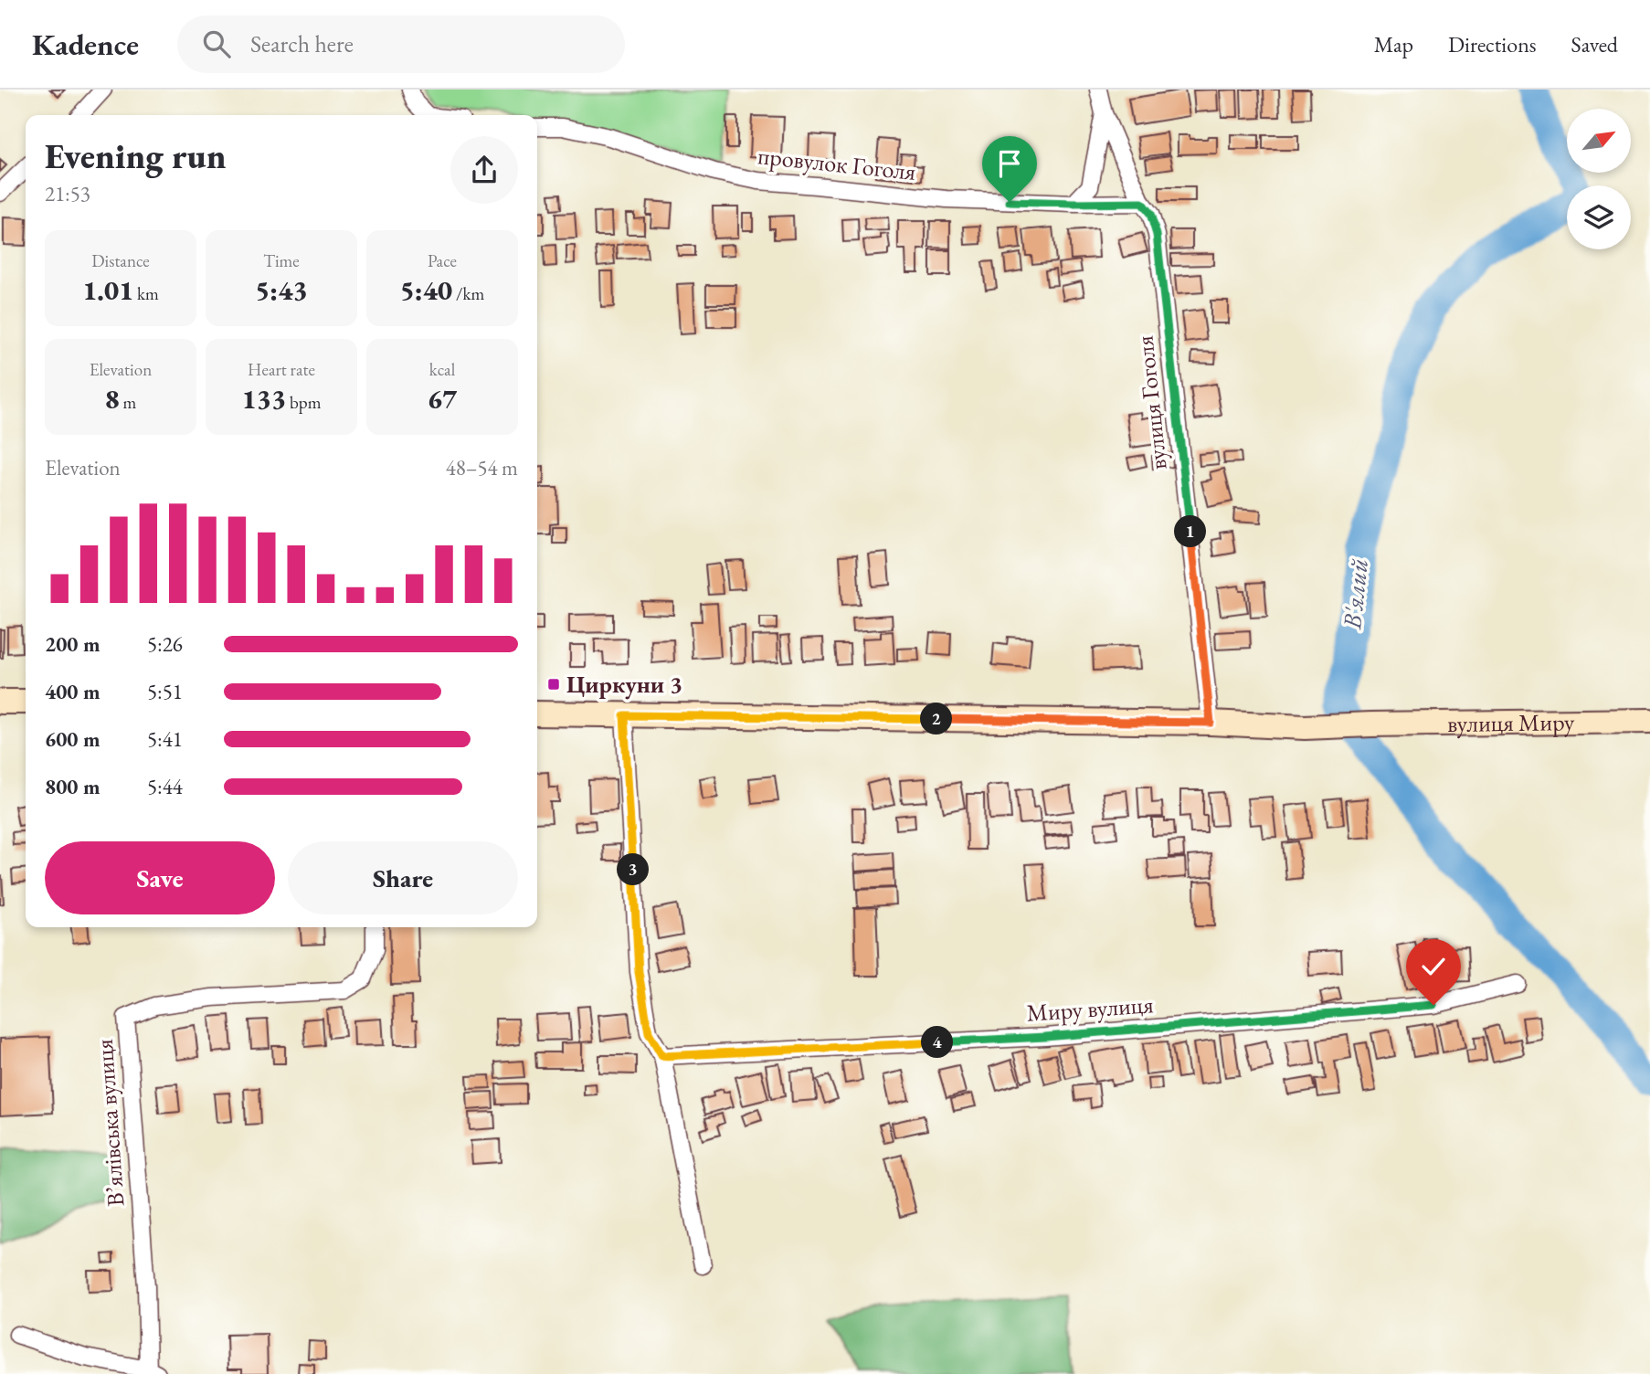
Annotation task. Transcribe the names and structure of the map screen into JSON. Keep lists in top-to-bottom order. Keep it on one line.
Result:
{"streets":{"street":["провулок Гоголя","вулиця Гоголя","вулиця Миру","Миру вулиця","В’ялівська вулиця"]},"crossings":[["провулок Гоголя","вулиця Гоголя"],["вулиця Гоголя","вулиця Миру"]],"water":["В'ялий"],"places":{"transit":["Циркуни 3"]},"north":"top right","page":{"header":"Kadence","search":"Search here","nav":["Map","Directions","Saved"],"heading":["Evening run","21:53"],"stats":[["Distance","1.01 km"],["Time","5:43"],["Pace","5:40 /km"],["Elevation","8 m"],["Heart rate","133 bpm"],["kcal","67"]],"chart":["Elevation","48–54 m"],"pins":["1","2","3","4"],"list":[{"name":"200 m","note":"5:26"},{"name":"400 m","note":"5:51"},{"name":"600 m","note":"5:41"},{"name":"800 m","note":"5:44"}],"buttons":["Save","Share"]}}
